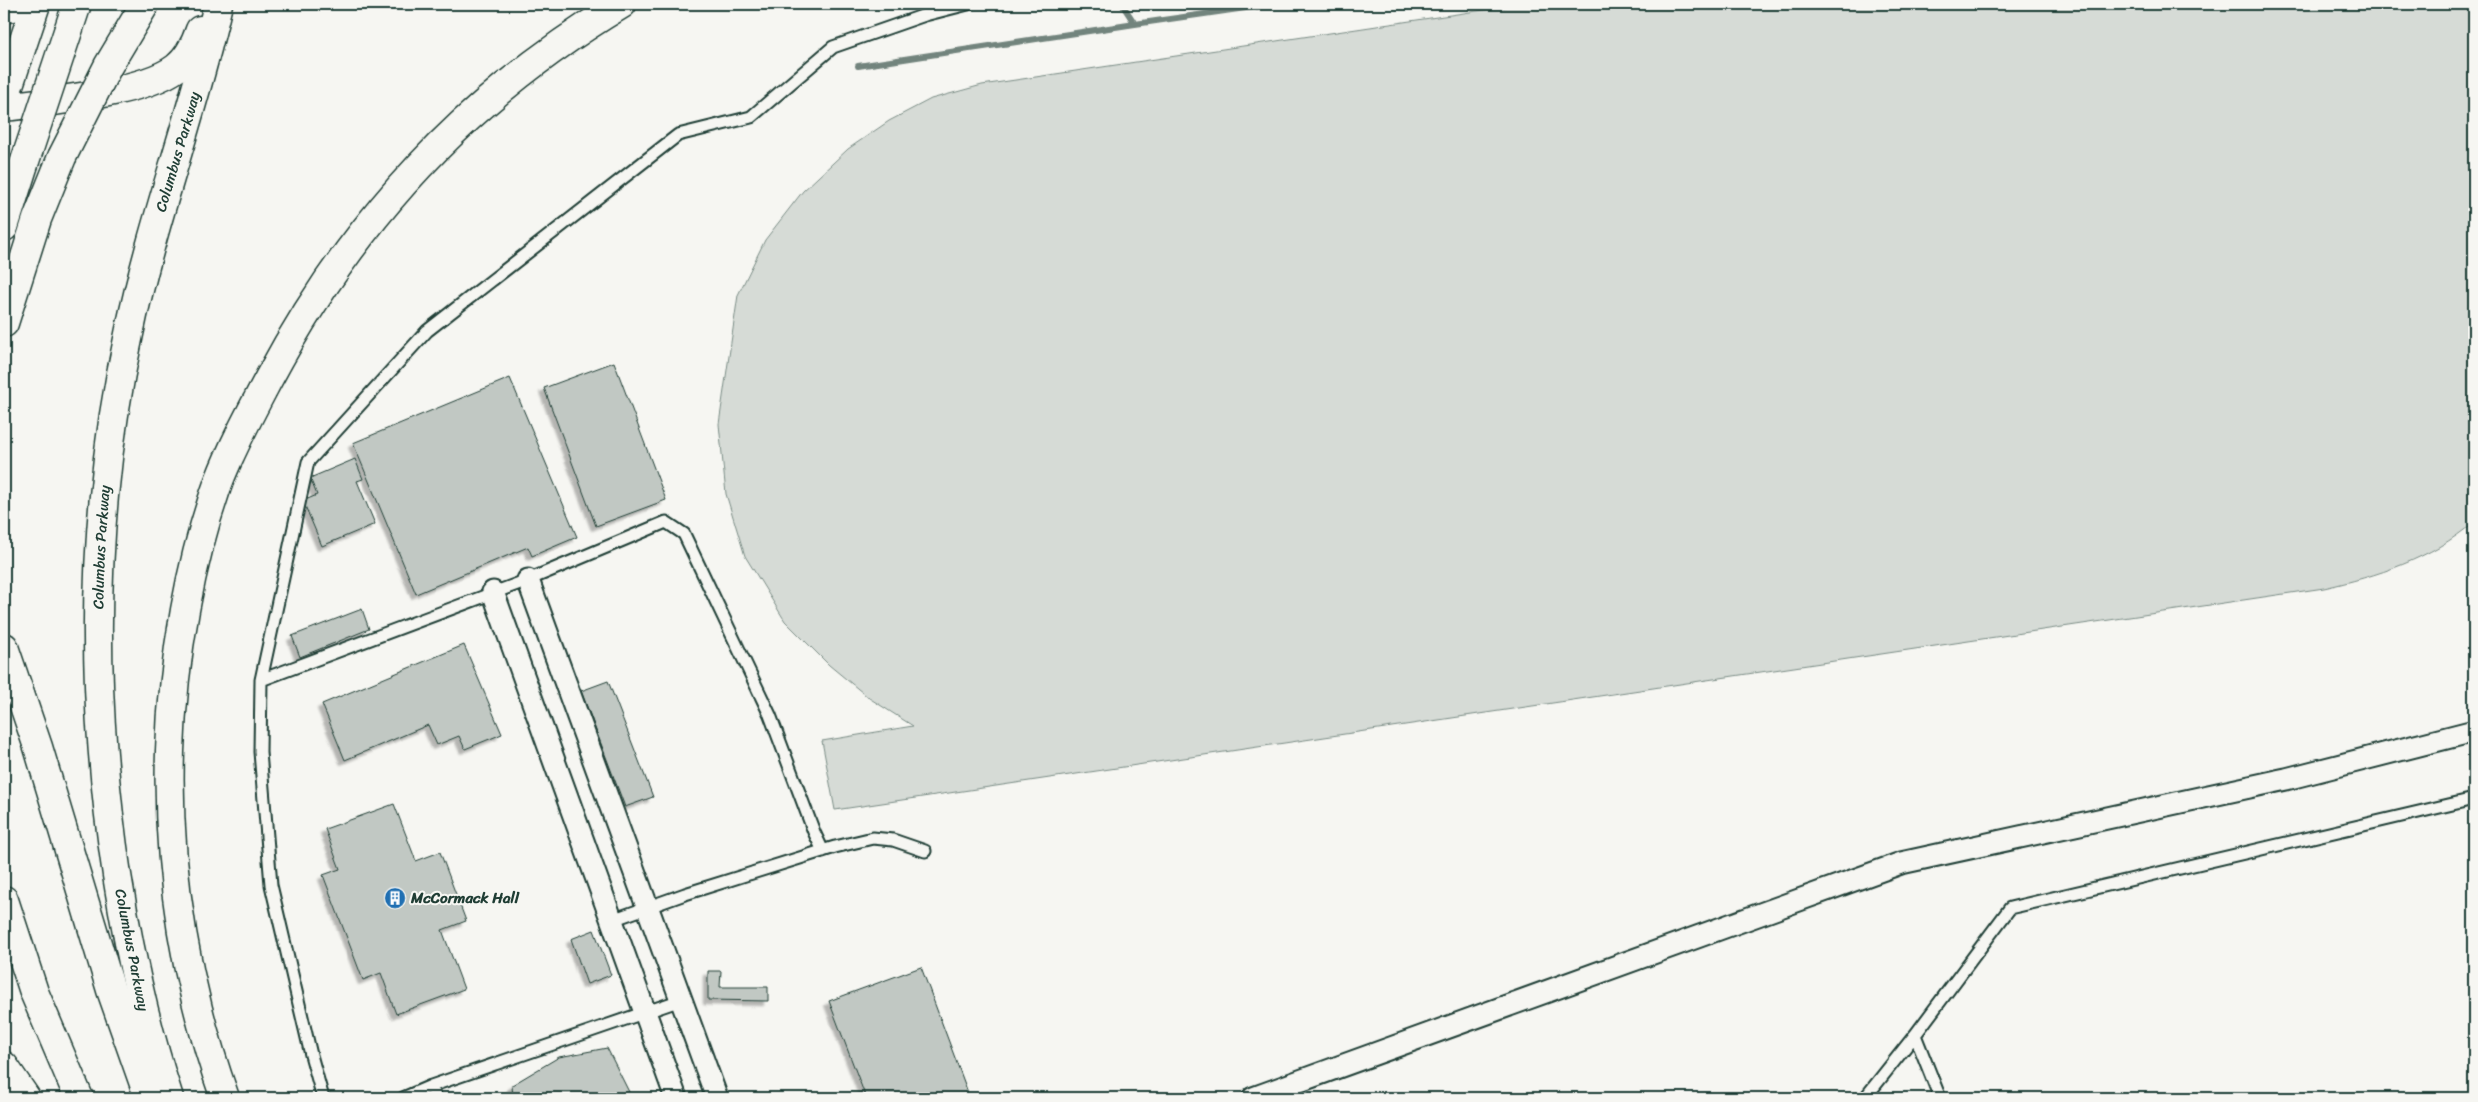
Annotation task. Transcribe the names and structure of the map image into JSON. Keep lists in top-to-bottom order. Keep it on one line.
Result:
{"streets":{"highway":["Columbus Parkway"]},"places":{"building":["McCormack Hall"]}}
